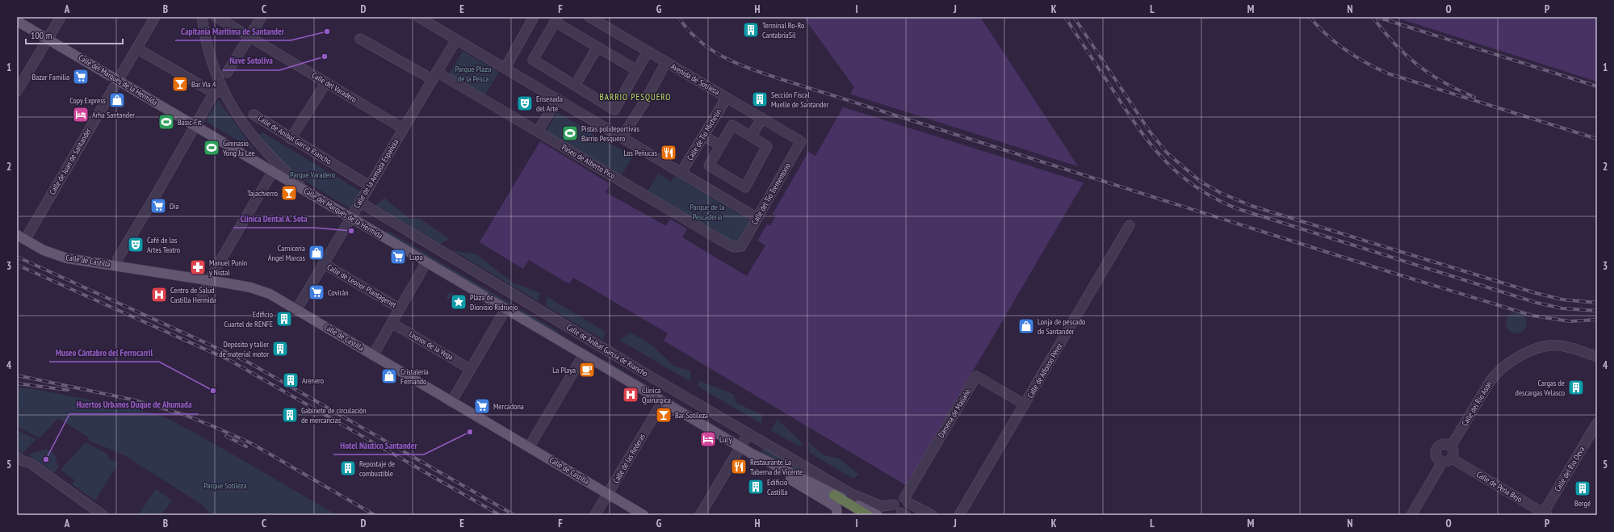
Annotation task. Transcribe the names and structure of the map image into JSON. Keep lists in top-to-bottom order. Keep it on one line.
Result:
{"streets":{"main road":["Calle del Marqués de la Hermida","Calle de Castilla"],"street":["Avenida de Sotileza","Calle del Varadero","Calle de Tío Michelín","Calle de Anibal García Riancho","Calle de Juan de Santander","Paseo de Alberto Pico","Calle de la Armada Española","Calle del Tío Trementorio","Calle de Leonor Plantagenet","Leonor de la Vega","Calle de Anibal García de Riancho","Calle de Alfonso Pérez","Calle del Río Asón","Dársena de Maliaño","Calle de las Rederas","Calle del Río Deva","Calle de Peña Bejo"]},"crossings":[["Avenida de Sotileza","Calle de Tío Michelín"],["Avenida de Sotileza","Calle del Tío Trementorio"],["Calle del Marqués de la Hermida","Calle de Juan de Santander"],["Calle del Marqués de la Hermida","Calle de la Armada Española"],["Calle del Marqués de la Hermida","Calle de las Rederas"],["Calle del Varadero","Calle de la Armada Española"],["Calle de Anibal García Riancho","Calle de la Armada Española"],["Calle de Juan de Santander","Calle de Castilla"],["Paseo de Alberto Pico","Calle de la Armada Española"],["Paseo de Alberto Pico","Calle del Tío Trementorio"],["Calle de la Armada Española","Calle de Castilla"],["Calle de la Armada Española","Calle de Leonor Plantagenet"],["Calle de la Armada Española","Calle de Anibal García de Riancho"],["Calle de Castilla","Calle de las Rederas"],["Calle de Alfonso Pérez","Dársena de Maliaño"],["Calle del Río Asón","Calle de Peña Bejo"],["Calle del Río Deva","Calle de Peña Bejo"]],"districts":["BARRIO PESQUERO"],"parks":["Parque Plaza de la Pesca","Parque Varadero","Parque de la Pescadería","Parque Sotileza"],"places":{"building":["Terminal Ro-Ro CantabriaSil","Sección Fiscal Muelle de Santander","Edificio Cuartel de RENFE","Depósito y taller de material motor","Arenero","Cargas de descargas Velasco","Gabinete de circulación de mercancías","Repostaje de combustible","Edificio Castilla","Bergé"],"other":["Capitania Maritima de Santander","Nave Sotoliva","Clínica Dental A. Sota","Museo Cántabro del Ferrocarril","Hotel Náutico Santander","Huertos Urbanos Duque de Ahumada"],"supermarket":["Bazar Familia","Dia","Lupa","Covirán","Mercadona"],"bar":["Bar Vía 4","Tajachierro","Bar Sotileza"],"shop":["Copy Express","Carnicería Ángel Marcos","Lonja de pescado de Santander","Cristalería Fernando"],"theatre":["Ensenada del Arte","Café de las Artes Teatro"],"hotel":["Arha Santander","Lucy"],"sports":["Basic-Fit","Pistas polideportivas Barrio Pesquero","Gimnasio Yong Ju Lee"],"restaurant":["Los Peñucas","Restaurante La Taberna de Vicente"],"pharmacy":["Manuel Punin y Nistal"],"hospital":["Centro de Salud Castilla Hermida","Clinica Quirúrgica"],"place":["Plaza de Dionisio Ridruejo"],"cafe":["La Playa"]},"scale_bar":"100 m","grid":{"columns":["A","B","C","D","E","F","G","H","I","J","K","L","M","N","O","P"],"rows":["1","2","3","4","5"]}}
